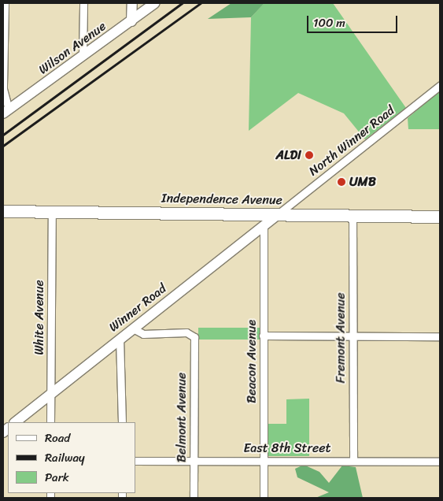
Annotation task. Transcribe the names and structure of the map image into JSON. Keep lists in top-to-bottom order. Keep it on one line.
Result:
{"streets":{"main road":["Wilson Avenue","Independence Avenue","Winner Road"],"street":["North Winner Road","White Avenue","Fremont Avenue","Beacon Avenue","Belmont Avenue","East 8th Street"]},"crossings":[["North Winner Road","Independence Avenue"],["North Winner Road","Winner Road"],["Independence Avenue","Winner Road"],["Independence Avenue","White Avenue"],["Independence Avenue","Fremont Avenue"],["Winner Road","White Avenue"],["Winner Road","Beacon Avenue"],["Winner Road","Belmont Avenue"],["Fremont Avenue","East 8th Street"],["Beacon Avenue","East 8th Street"],["Belmont Avenue","East 8th Street"]],"places":["ALDI","UMB"],"legend":["Road","Railway","Park"],"scale_bar":"100 m"}
